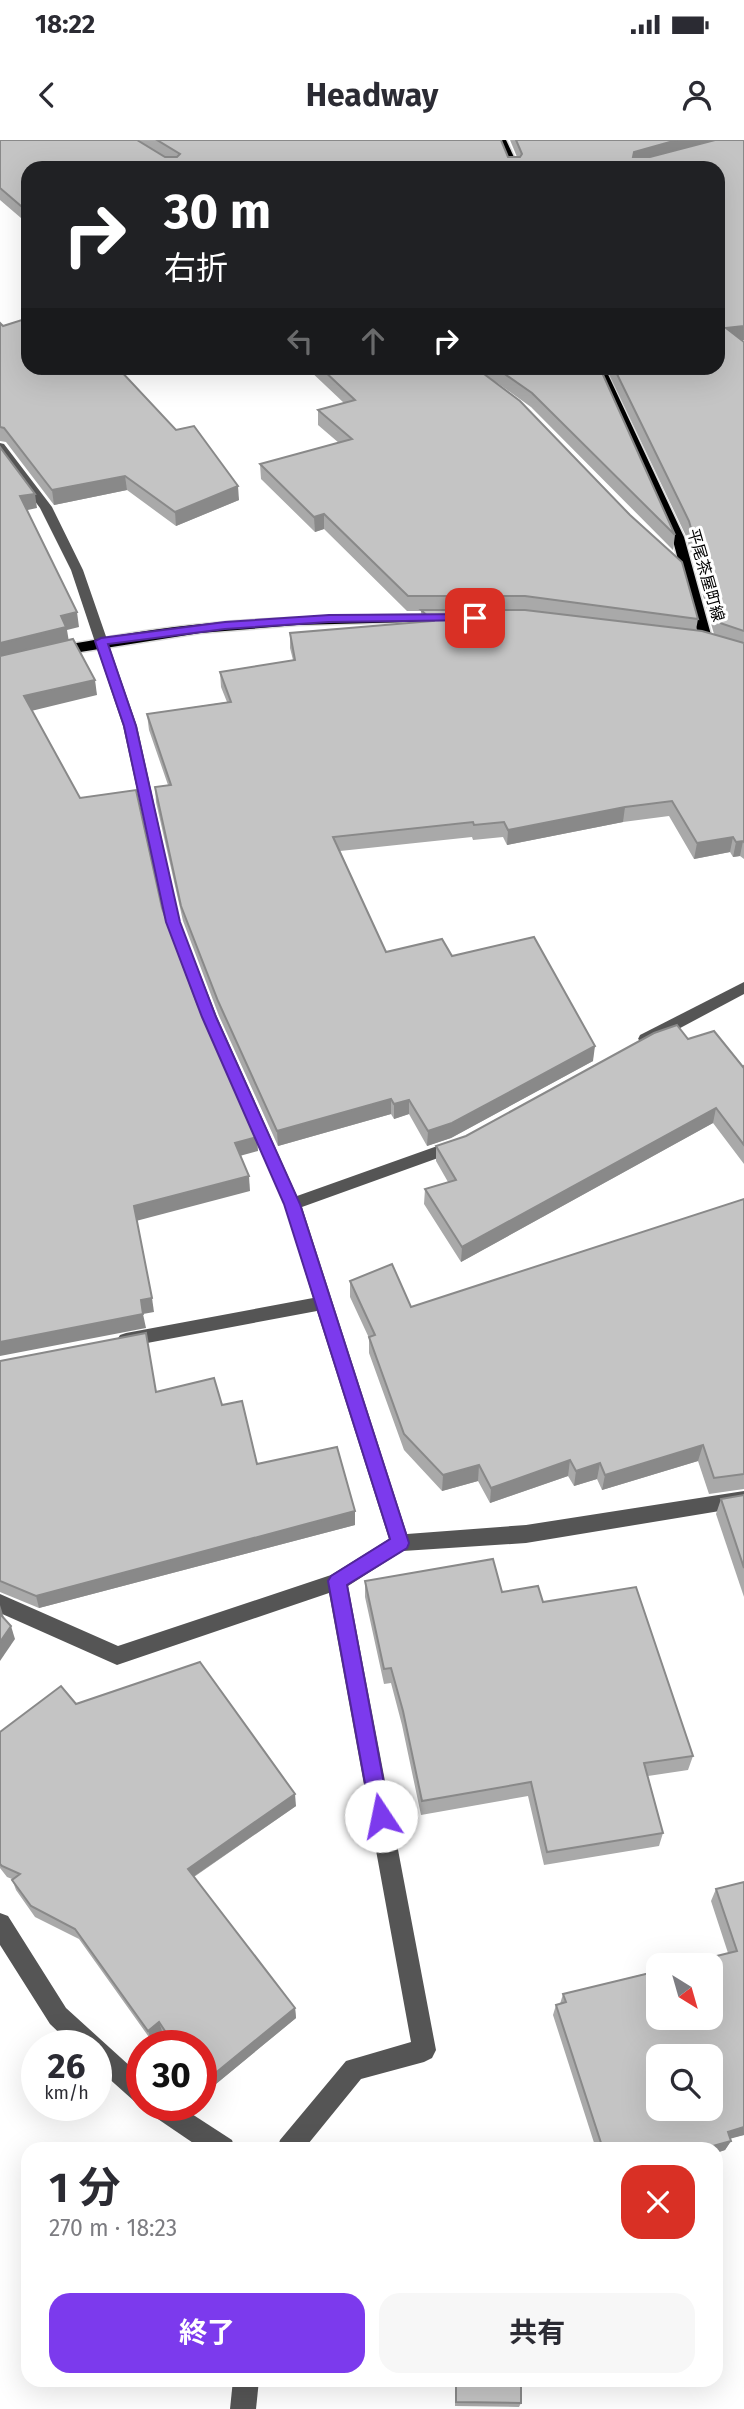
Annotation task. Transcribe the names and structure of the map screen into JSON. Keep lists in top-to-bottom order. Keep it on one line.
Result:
{"streets":{"main road":["平尾茶屋町線"]},"north":"bottom right","page":{"status":"18:22","header":"Headway","turn":["30 m","右折"],"speed":"26 km/h","limit":"30","heading":["1 分","270 m · 18:23"],"buttons":["終了","共有"]}}
